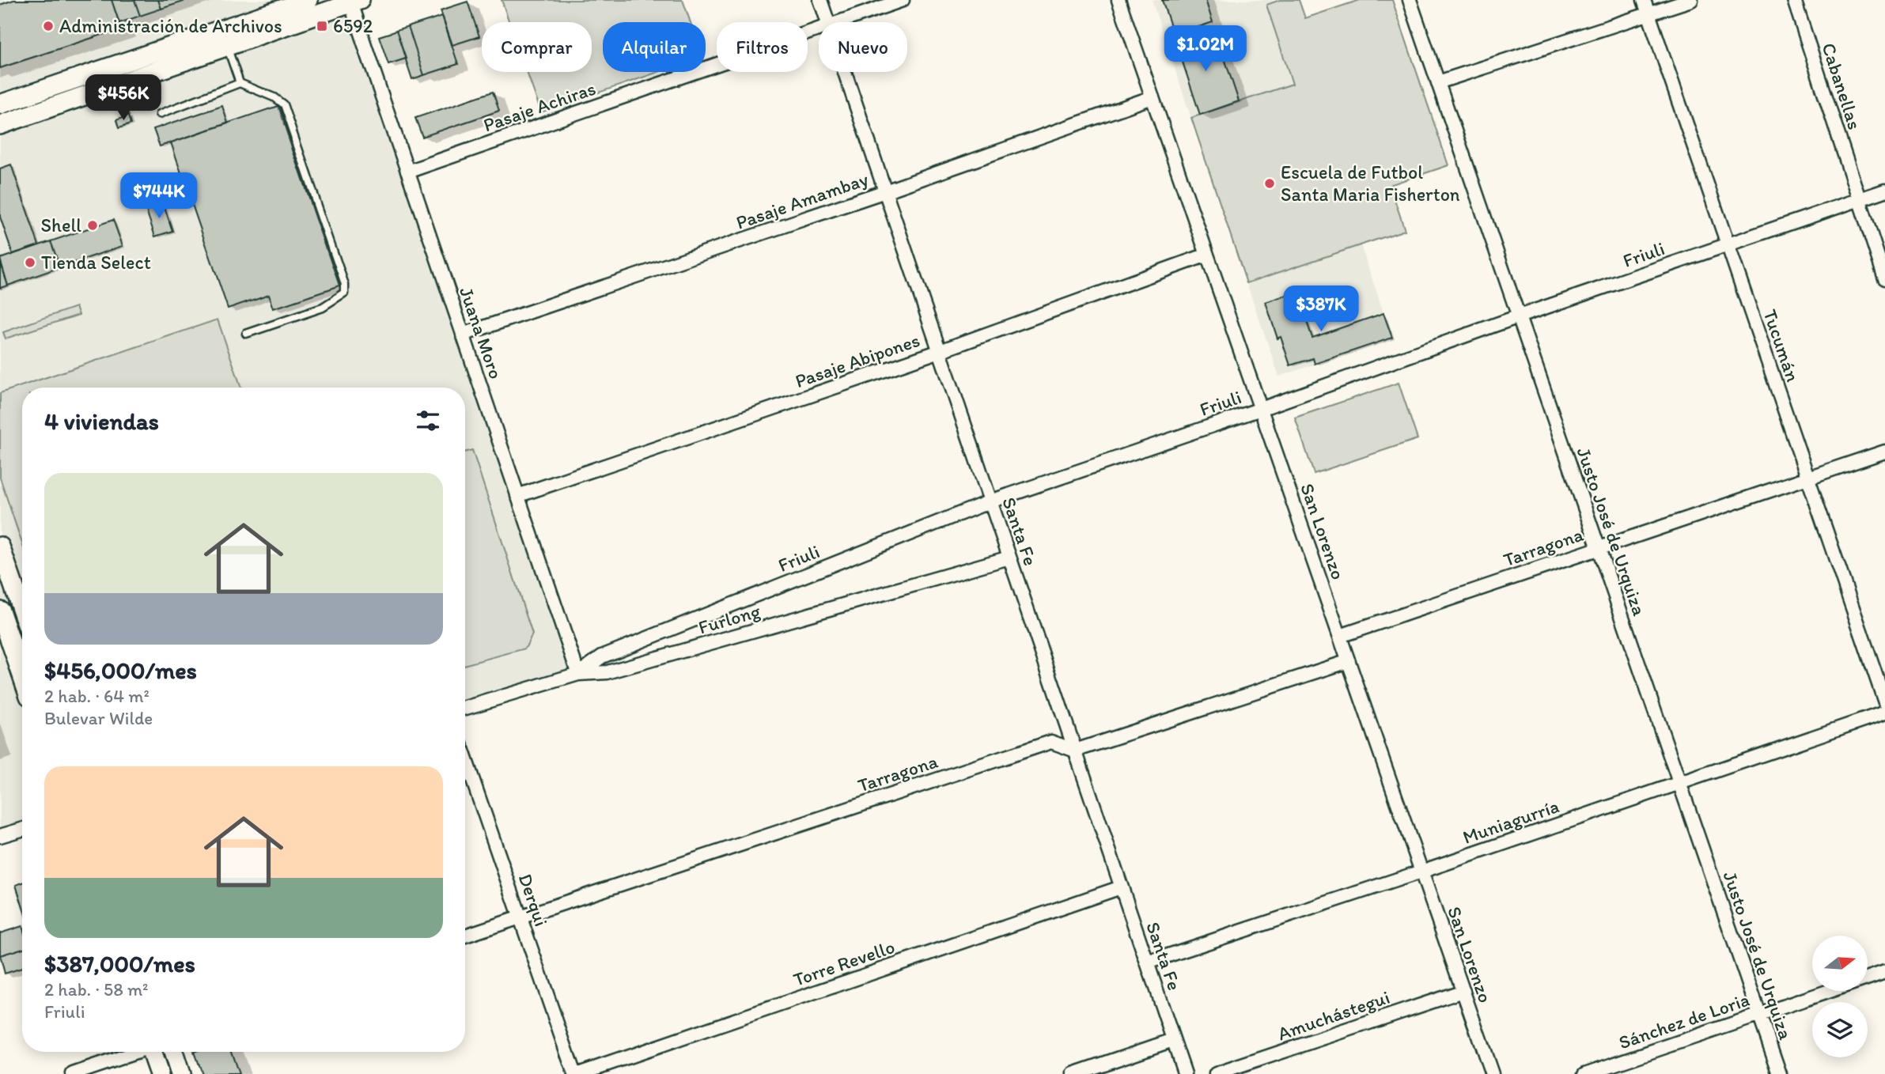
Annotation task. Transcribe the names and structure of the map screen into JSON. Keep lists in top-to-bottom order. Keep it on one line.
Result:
{"streets":{"street":["Cabanellas","Pasaje Achiras","Pasaje Amambay","Friuli","Juana Moro","Tucumán","Pasaje Abipones","Santa Fe","San Lorenzo","Justo José de Urquiza","Tarragona","Furlong","Muniagurría","Derqui","Torre Revello","Amuchástegui","Sánchez de Loria"]},"crossings":[["Cabanellas","Friuli"],["Pasaje Achiras","Juana Moro"],["Pasaje Amambay","Juana Moro"],["Pasaje Amambay","Santa Fe"],["Pasaje Amambay","San Lorenzo"],["Friuli","Juana Moro"],["Friuli","Tucumán"],["Friuli","Santa Fe"],["Friuli","San Lorenzo"],["Friuli","Justo José de Urquiza"],["Friuli","Furlong"],["Juana Moro","Pasaje Abipones"],["Juana Moro","Furlong"],["Tucumán","Tarragona"],["Pasaje Abipones","Santa Fe"],["Pasaje Abipones","San Lorenzo"],["Santa Fe","Tarragona"],["Santa Fe","Furlong"],["Santa Fe","Muniagurría"],["Santa Fe","Torre Revello"],["San Lorenzo","Tarragona"],["San Lorenzo","Muniagurría"],["San Lorenzo","Amuchástegui"],["Justo José de Urquiza","Tarragona"],["Justo José de Urquiza","Muniagurría"],["Justo José de Urquiza","Sánchez de Loria"],["Tarragona","Derqui"],["Derqui","Torre Revello"]],"places":{"other":["Administración de Archivos","Escuela de Futbol Santa Maria Fisherton","Shell","Tienda Select"],"transit":["6592"]},"north":"right","page":{"chip":["Comprar","Alquilar","Filtros","Nuevo"],"price":["$1.02M","$456K","$744K","$387K"],"heading":"4 viviendas","list":[{"name":"$456,000/mes","note":"2 hab. · 64 m² · Bulevar Wilde"},{"name":"$387,000/mes","note":"2 hab. · 58 m² · Friuli"}]}}
